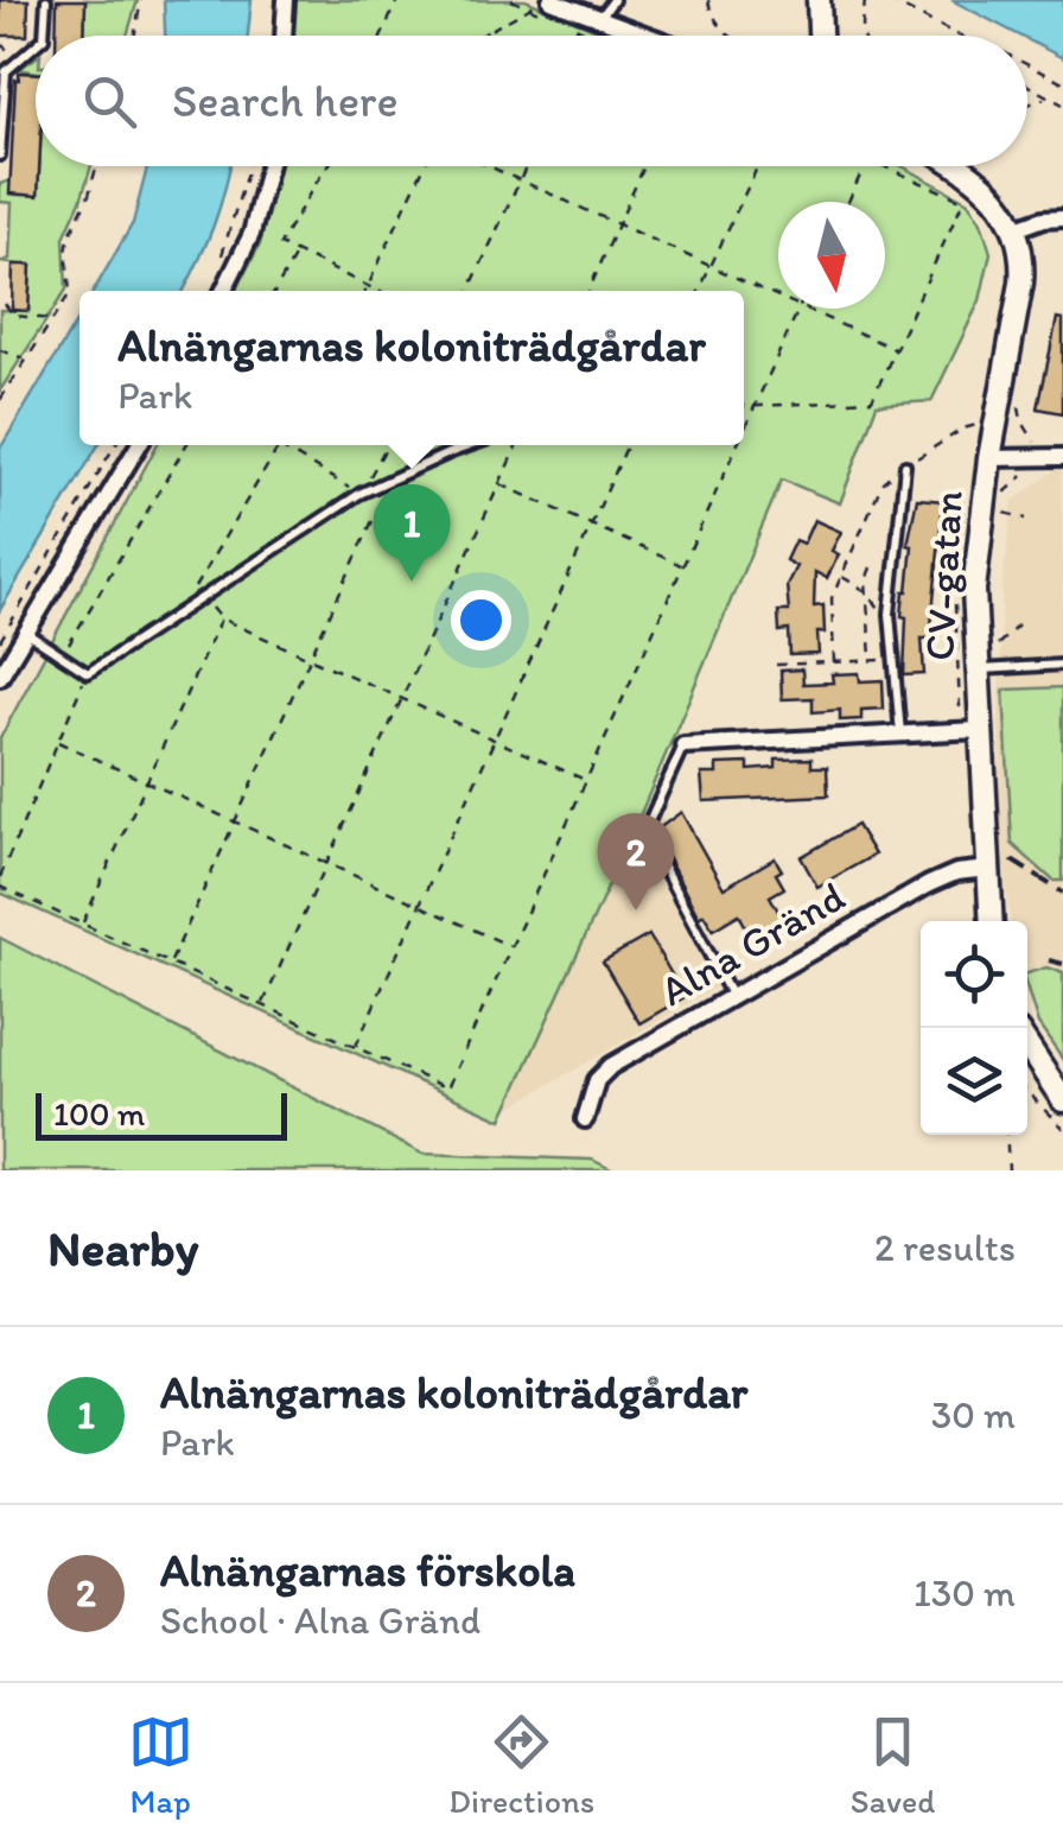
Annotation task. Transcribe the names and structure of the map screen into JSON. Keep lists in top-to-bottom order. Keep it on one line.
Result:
{"streets":{"street":["CV-gatan","Alna Gränd"]},"crossings":[["CV-gatan","Alna Gränd"]],"scale_bar":"100 m","north":"bottom","page":{"search":"Search here","popup":["Alnängarnas koloniträdgårdar","Park"],"pins":["1","2"],"scale":"100 m","heading":["Nearby","2 results"],"list":[{"mark":"1","name":"Alnängarnas koloniträdgårdar","note":"Park","value":"30 m"},{"mark":"2","name":"Alnängarnas förskola","note":"School · Alna Gränd","value":"130 m"}],"nav":["Map","Directions","Saved"]}}
